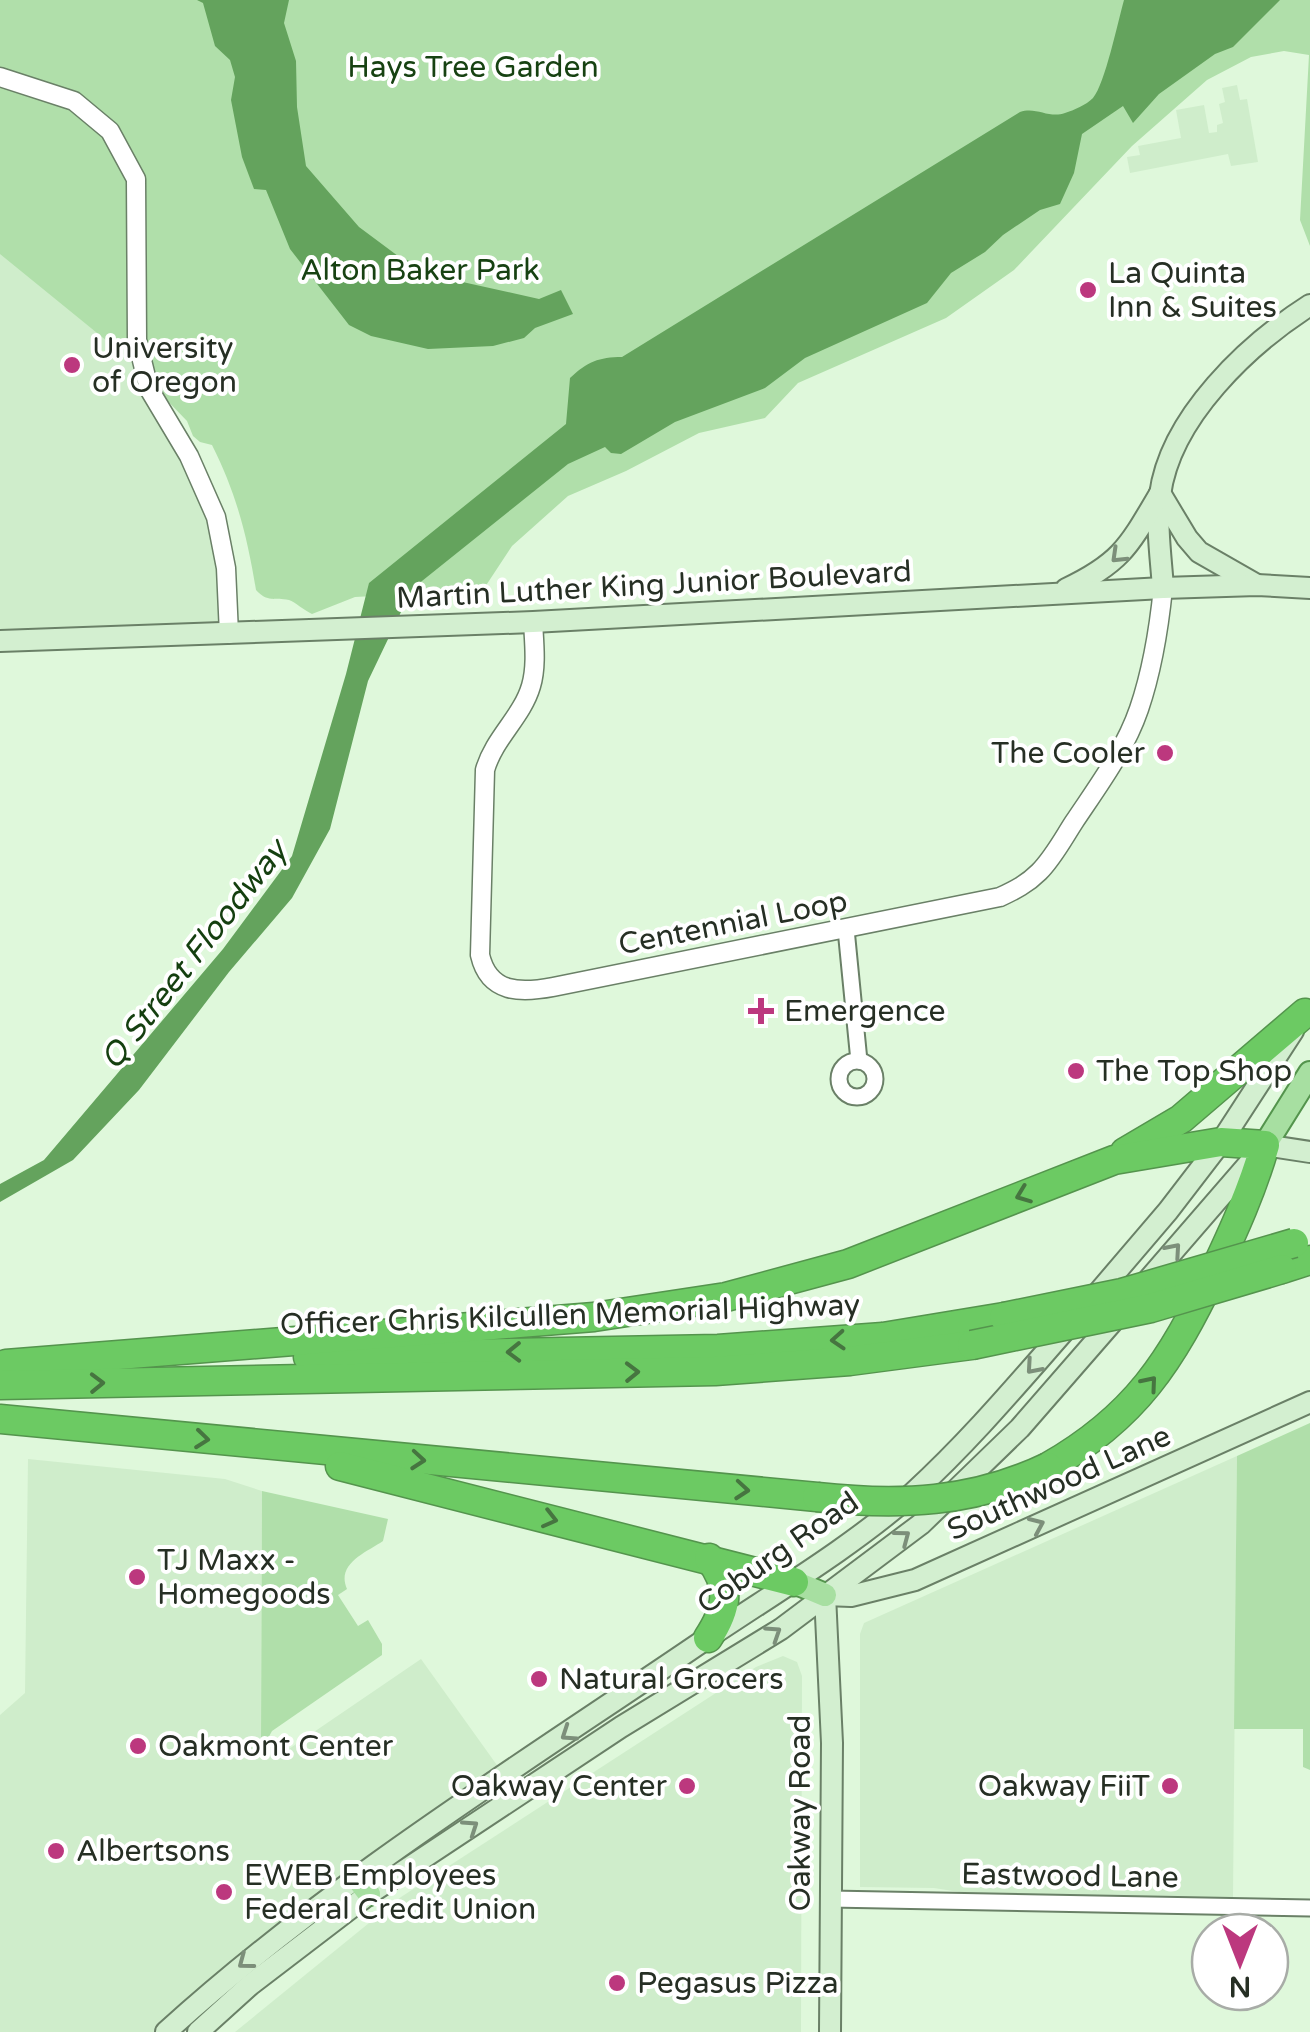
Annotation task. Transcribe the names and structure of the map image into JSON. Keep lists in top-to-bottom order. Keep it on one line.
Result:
{"streets":{"highway":["Officer Chris Kilcullen Memorial Highway"],"main road":["Martin Luther King Junior Boulevard","Southwood Lane","Coburg Road","Oakway Road"],"street":["Centennial Loop","Eastwood Lane"]},"crossings":[["Martin Luther King Junior Boulevard","Centennial Loop"],["Southwood Lane","Coburg Road"],["Southwood Lane","Oakway Road"],["Coburg Road","Oakway Road"],["Oakway Road","Eastwood Lane"]],"one_way":["Southwood Lane"],"water":["Q Street Floodway"],"parks":["Hays Tree Garden","Alton Baker Park"],"places":{"other":["La Quinta Inn & Suites","University of Oregon","The Cooler","The Top Shop","TJ Maxx - Homegoods","Natural Grocers","Oakmont Center","Oakway Center","Oakway FiiT","Albertsons","EWEB Employees Federal Credit Union","Pegasus Pizza"],"health":["Emergence"]},"north":"bottom"}
